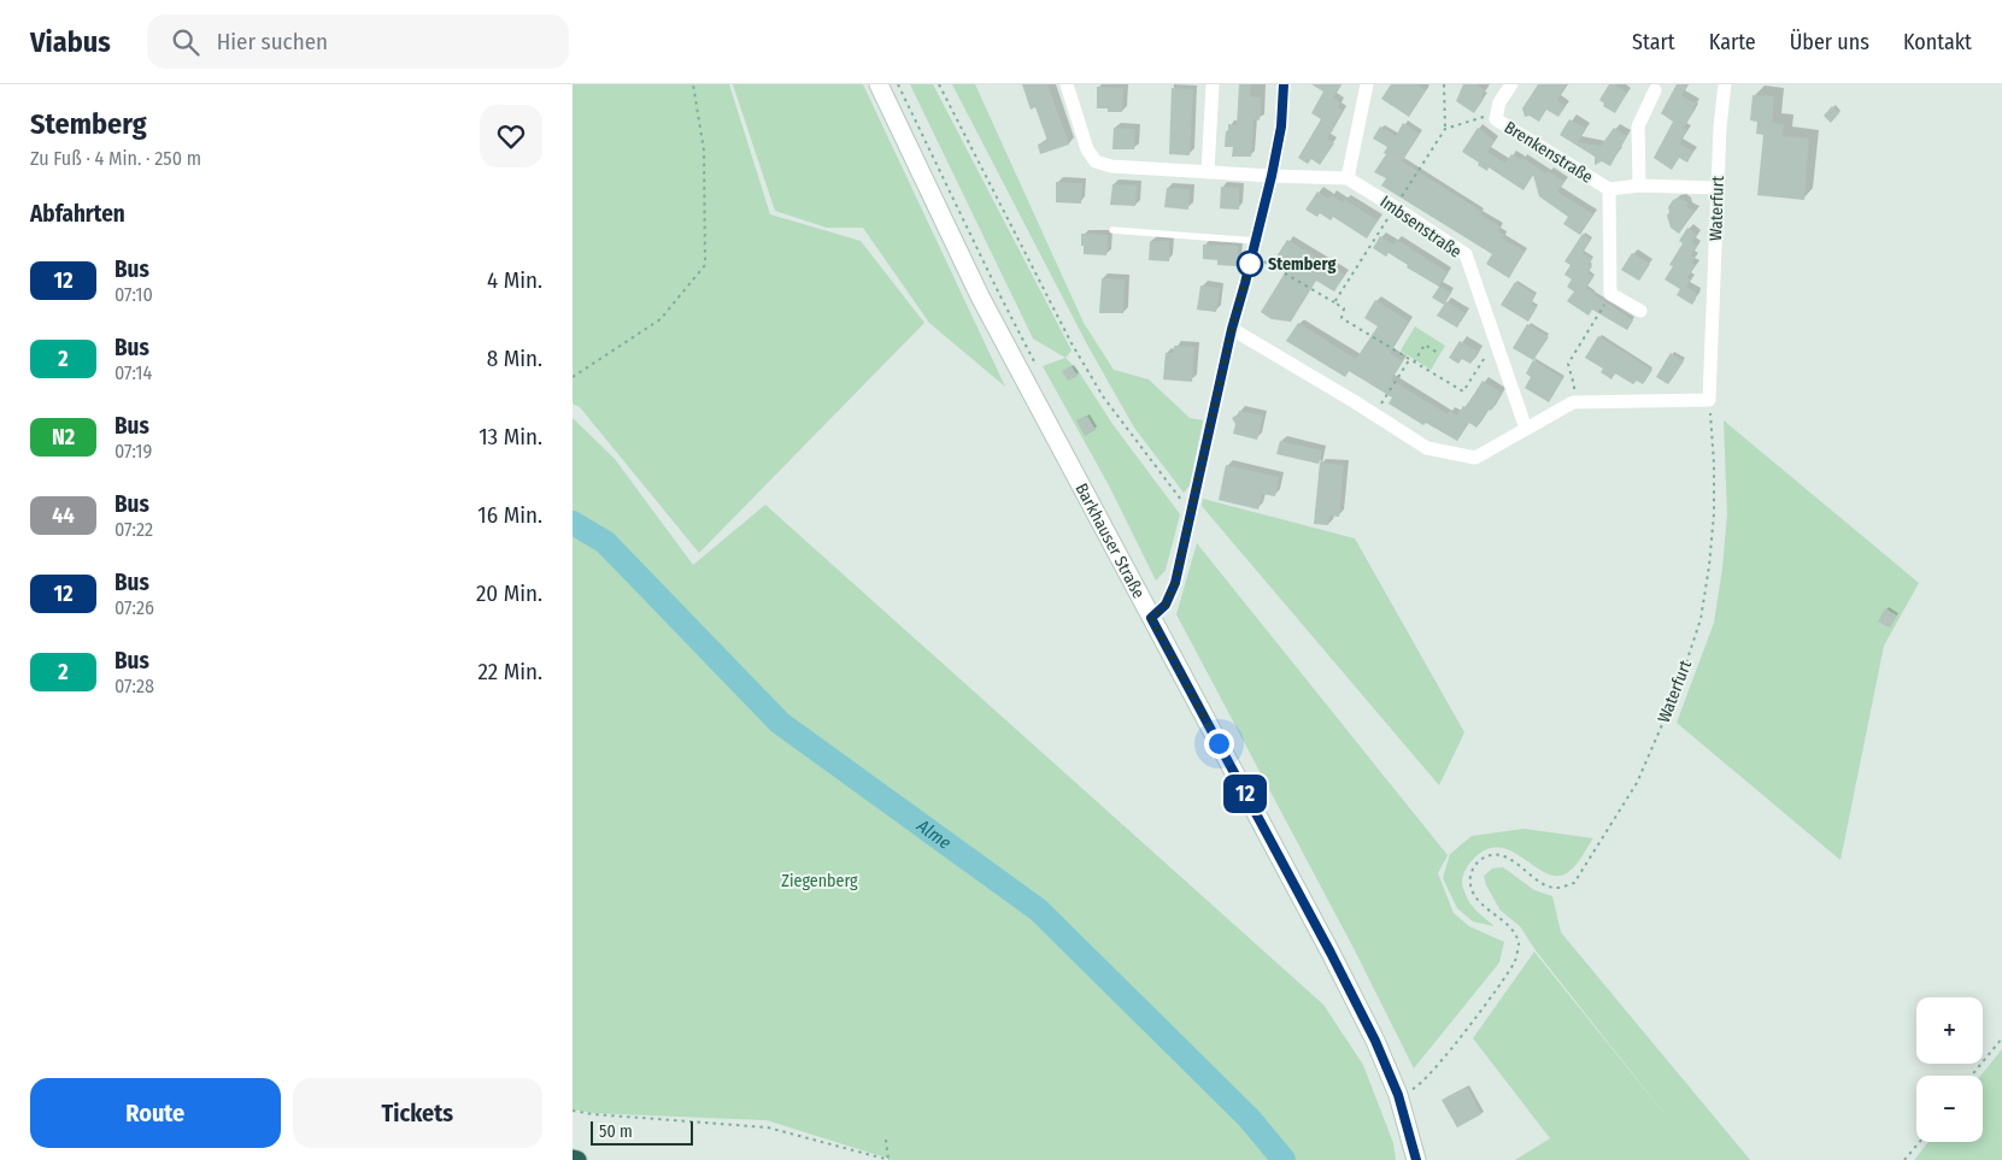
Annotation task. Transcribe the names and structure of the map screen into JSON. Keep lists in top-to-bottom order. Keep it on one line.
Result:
{"streets":{"street":["Brenkenstraße","Waterfurt","Imbsenstraße","Barkhauser Straße"]},"crossings":[["Brenkenstraße","Waterfurt"]],"water":["Alme"],"parks":["Ziegenberg"],"places":["Stemberg"],"lines":["bus line 12"],"scale_bar":"50 m","page":{"header":"Viabus","search":"Hier suchen","nav":["Start","Karte","Über uns","Kontakt"],"heading":[["Stemberg","Zu Fuß · 4 Min. · 250 m"],"Abfahrten"],"on_map":"12","list":[{"mark":"12","name":"Bus","note":"07:10","value":"4 Min."},{"mark":"2","name":"Bus","note":"07:14","value":"8 Min."},{"mark":"N2","name":"Bus","note":"07:19","value":"13 Min."},{"mark":"44","name":"Bus","note":"07:22","value":"16 Min."},{"mark":"12","name":"Bus","note":"07:26","value":"20 Min."},{"mark":"2","name":"Bus","note":"07:28","value":"22 Min."}],"map_buttons":["+","−"],"buttons":["Route","Tickets"],"scale":"50 m"}}
